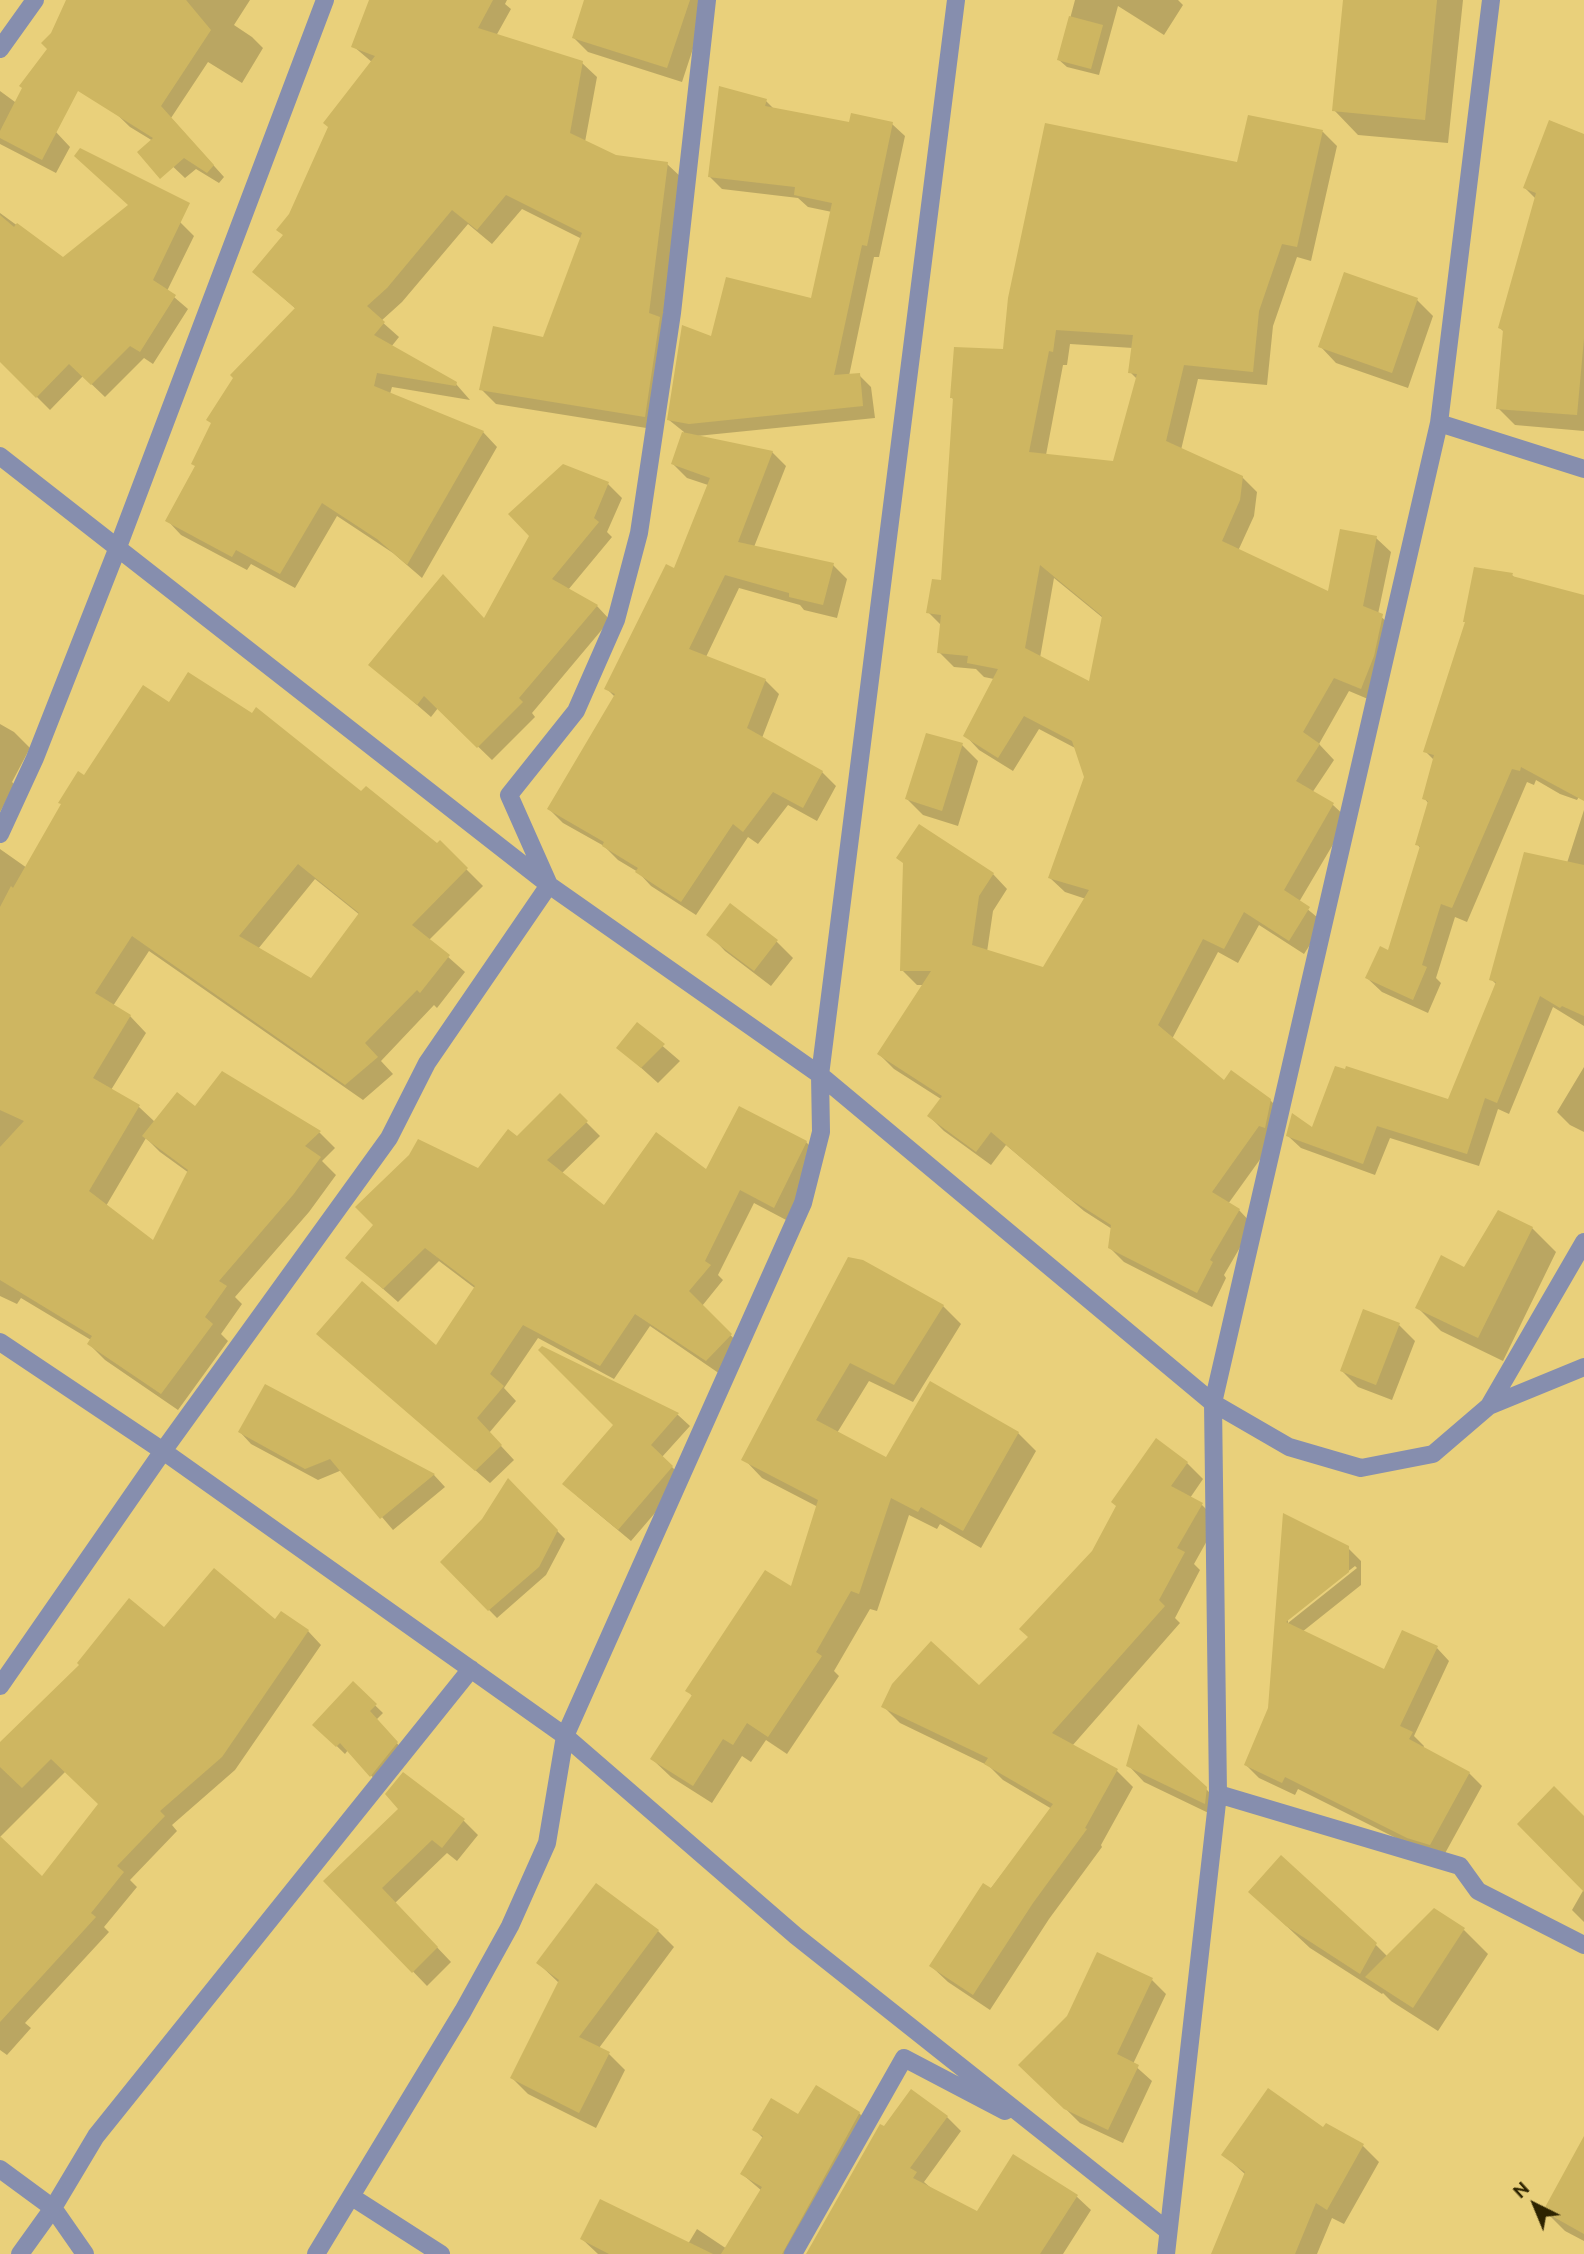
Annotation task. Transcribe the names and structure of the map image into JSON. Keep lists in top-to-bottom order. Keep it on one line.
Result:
{"north":"top left"}
